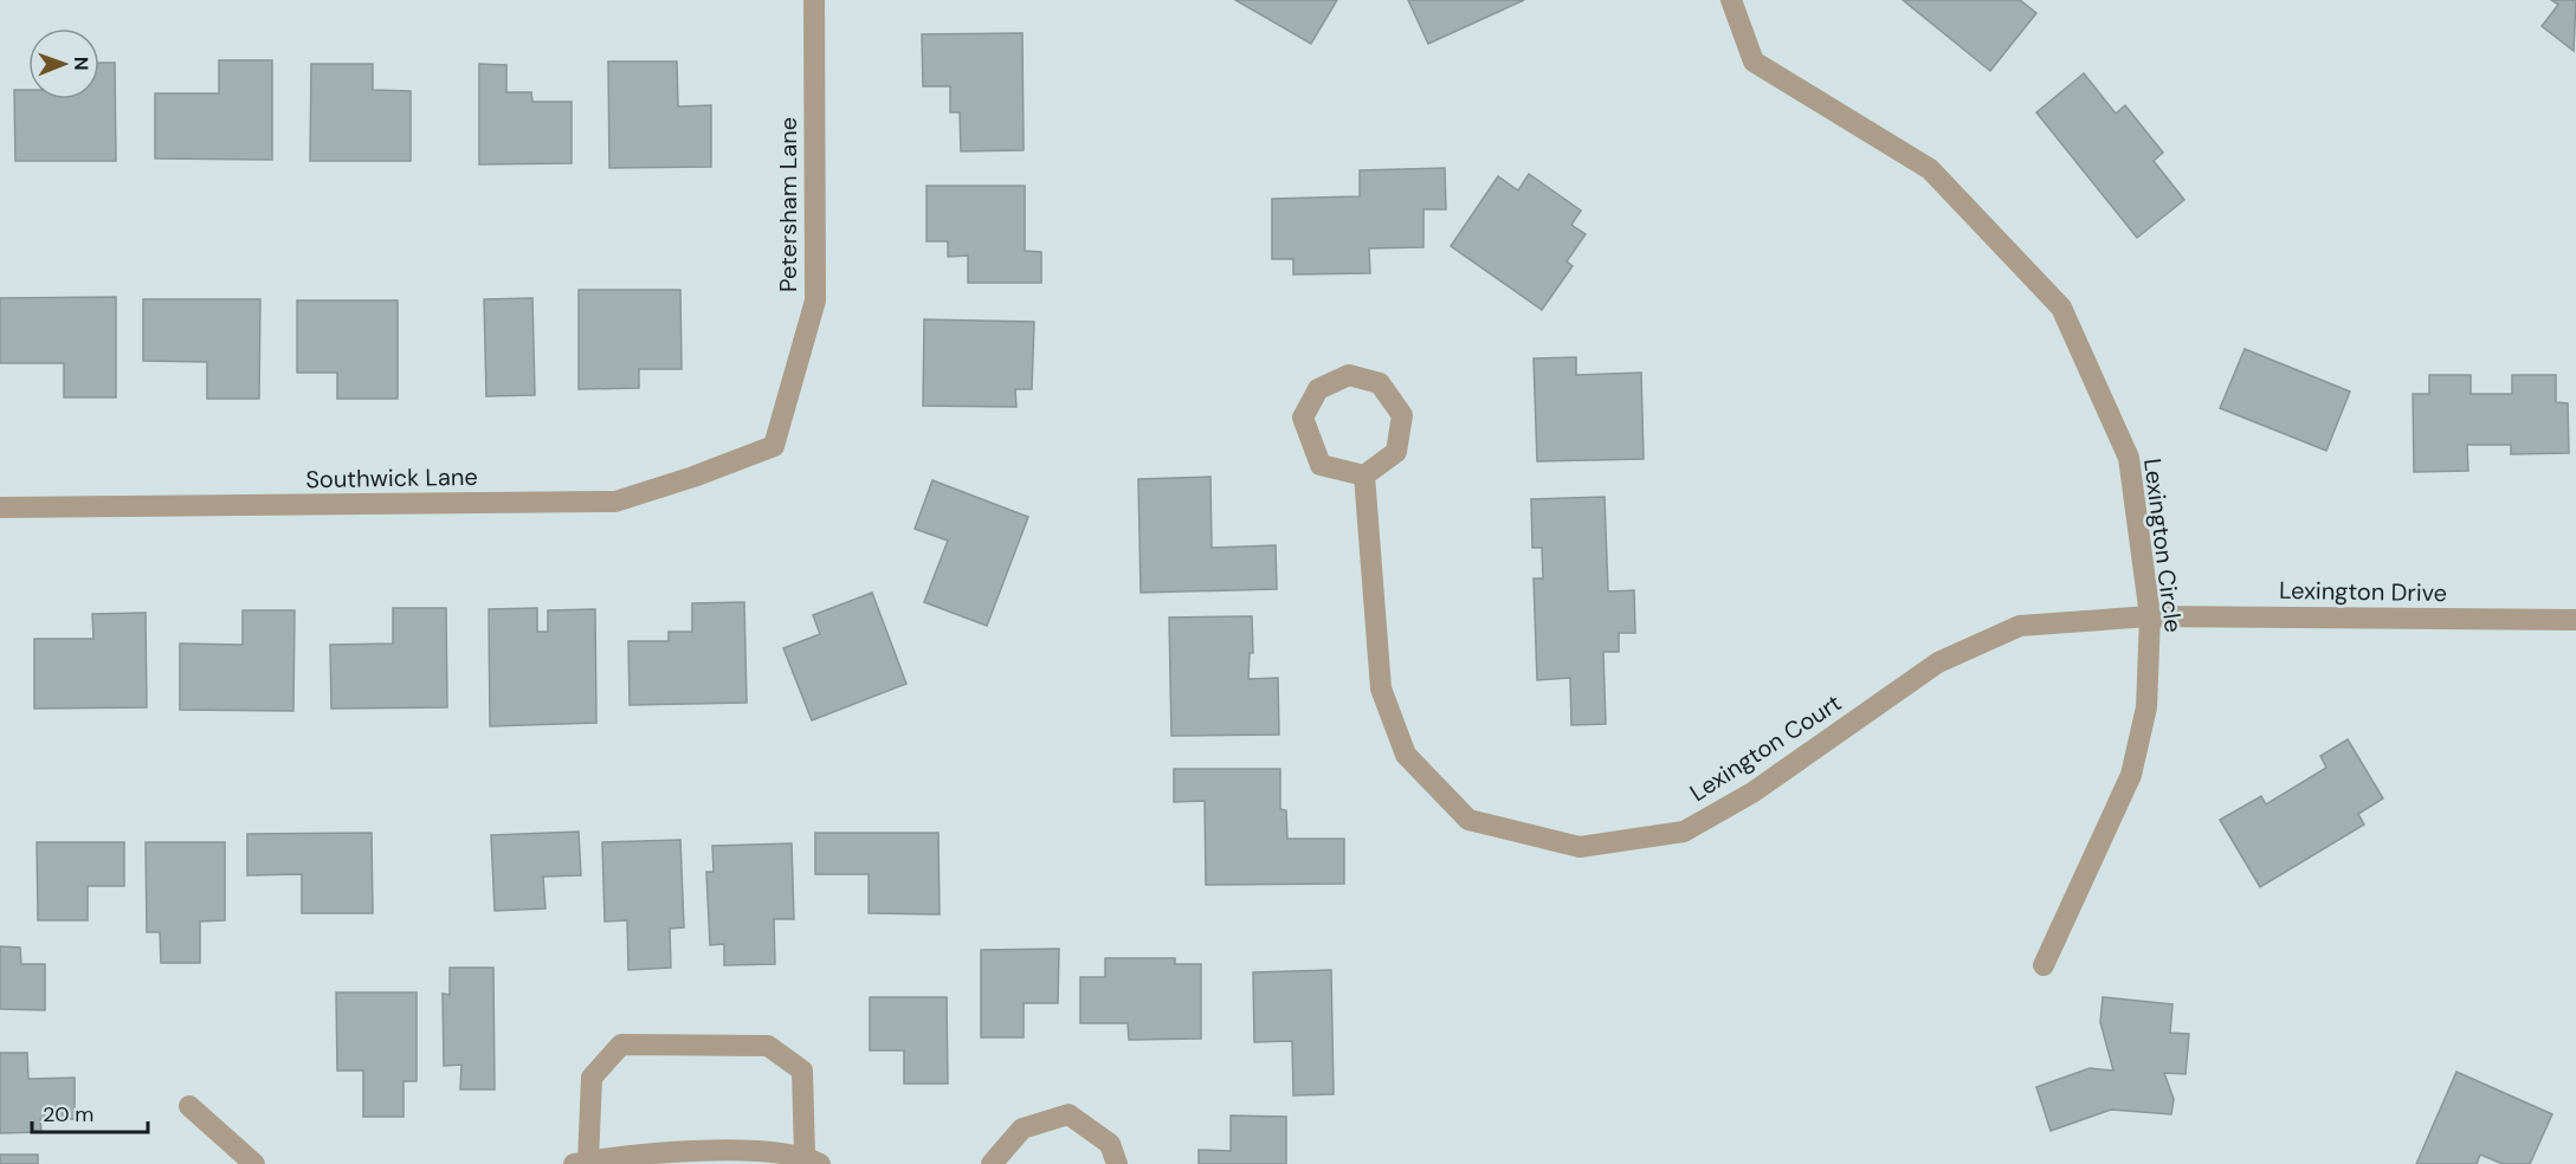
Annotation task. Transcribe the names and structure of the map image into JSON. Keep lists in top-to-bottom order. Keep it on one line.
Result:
{"streets":{"street":["Petersham Lane","Southwick Lane","Lexington Circle","Lexington Drive","Lexington Court"]},"crossings":[["Petersham Lane","Southwick Lane"],["Lexington Circle","Lexington Drive"],["Lexington Circle","Lexington Court"],["Lexington Drive","Lexington Court"]],"scale_bar":"20 m","north":"right"}
